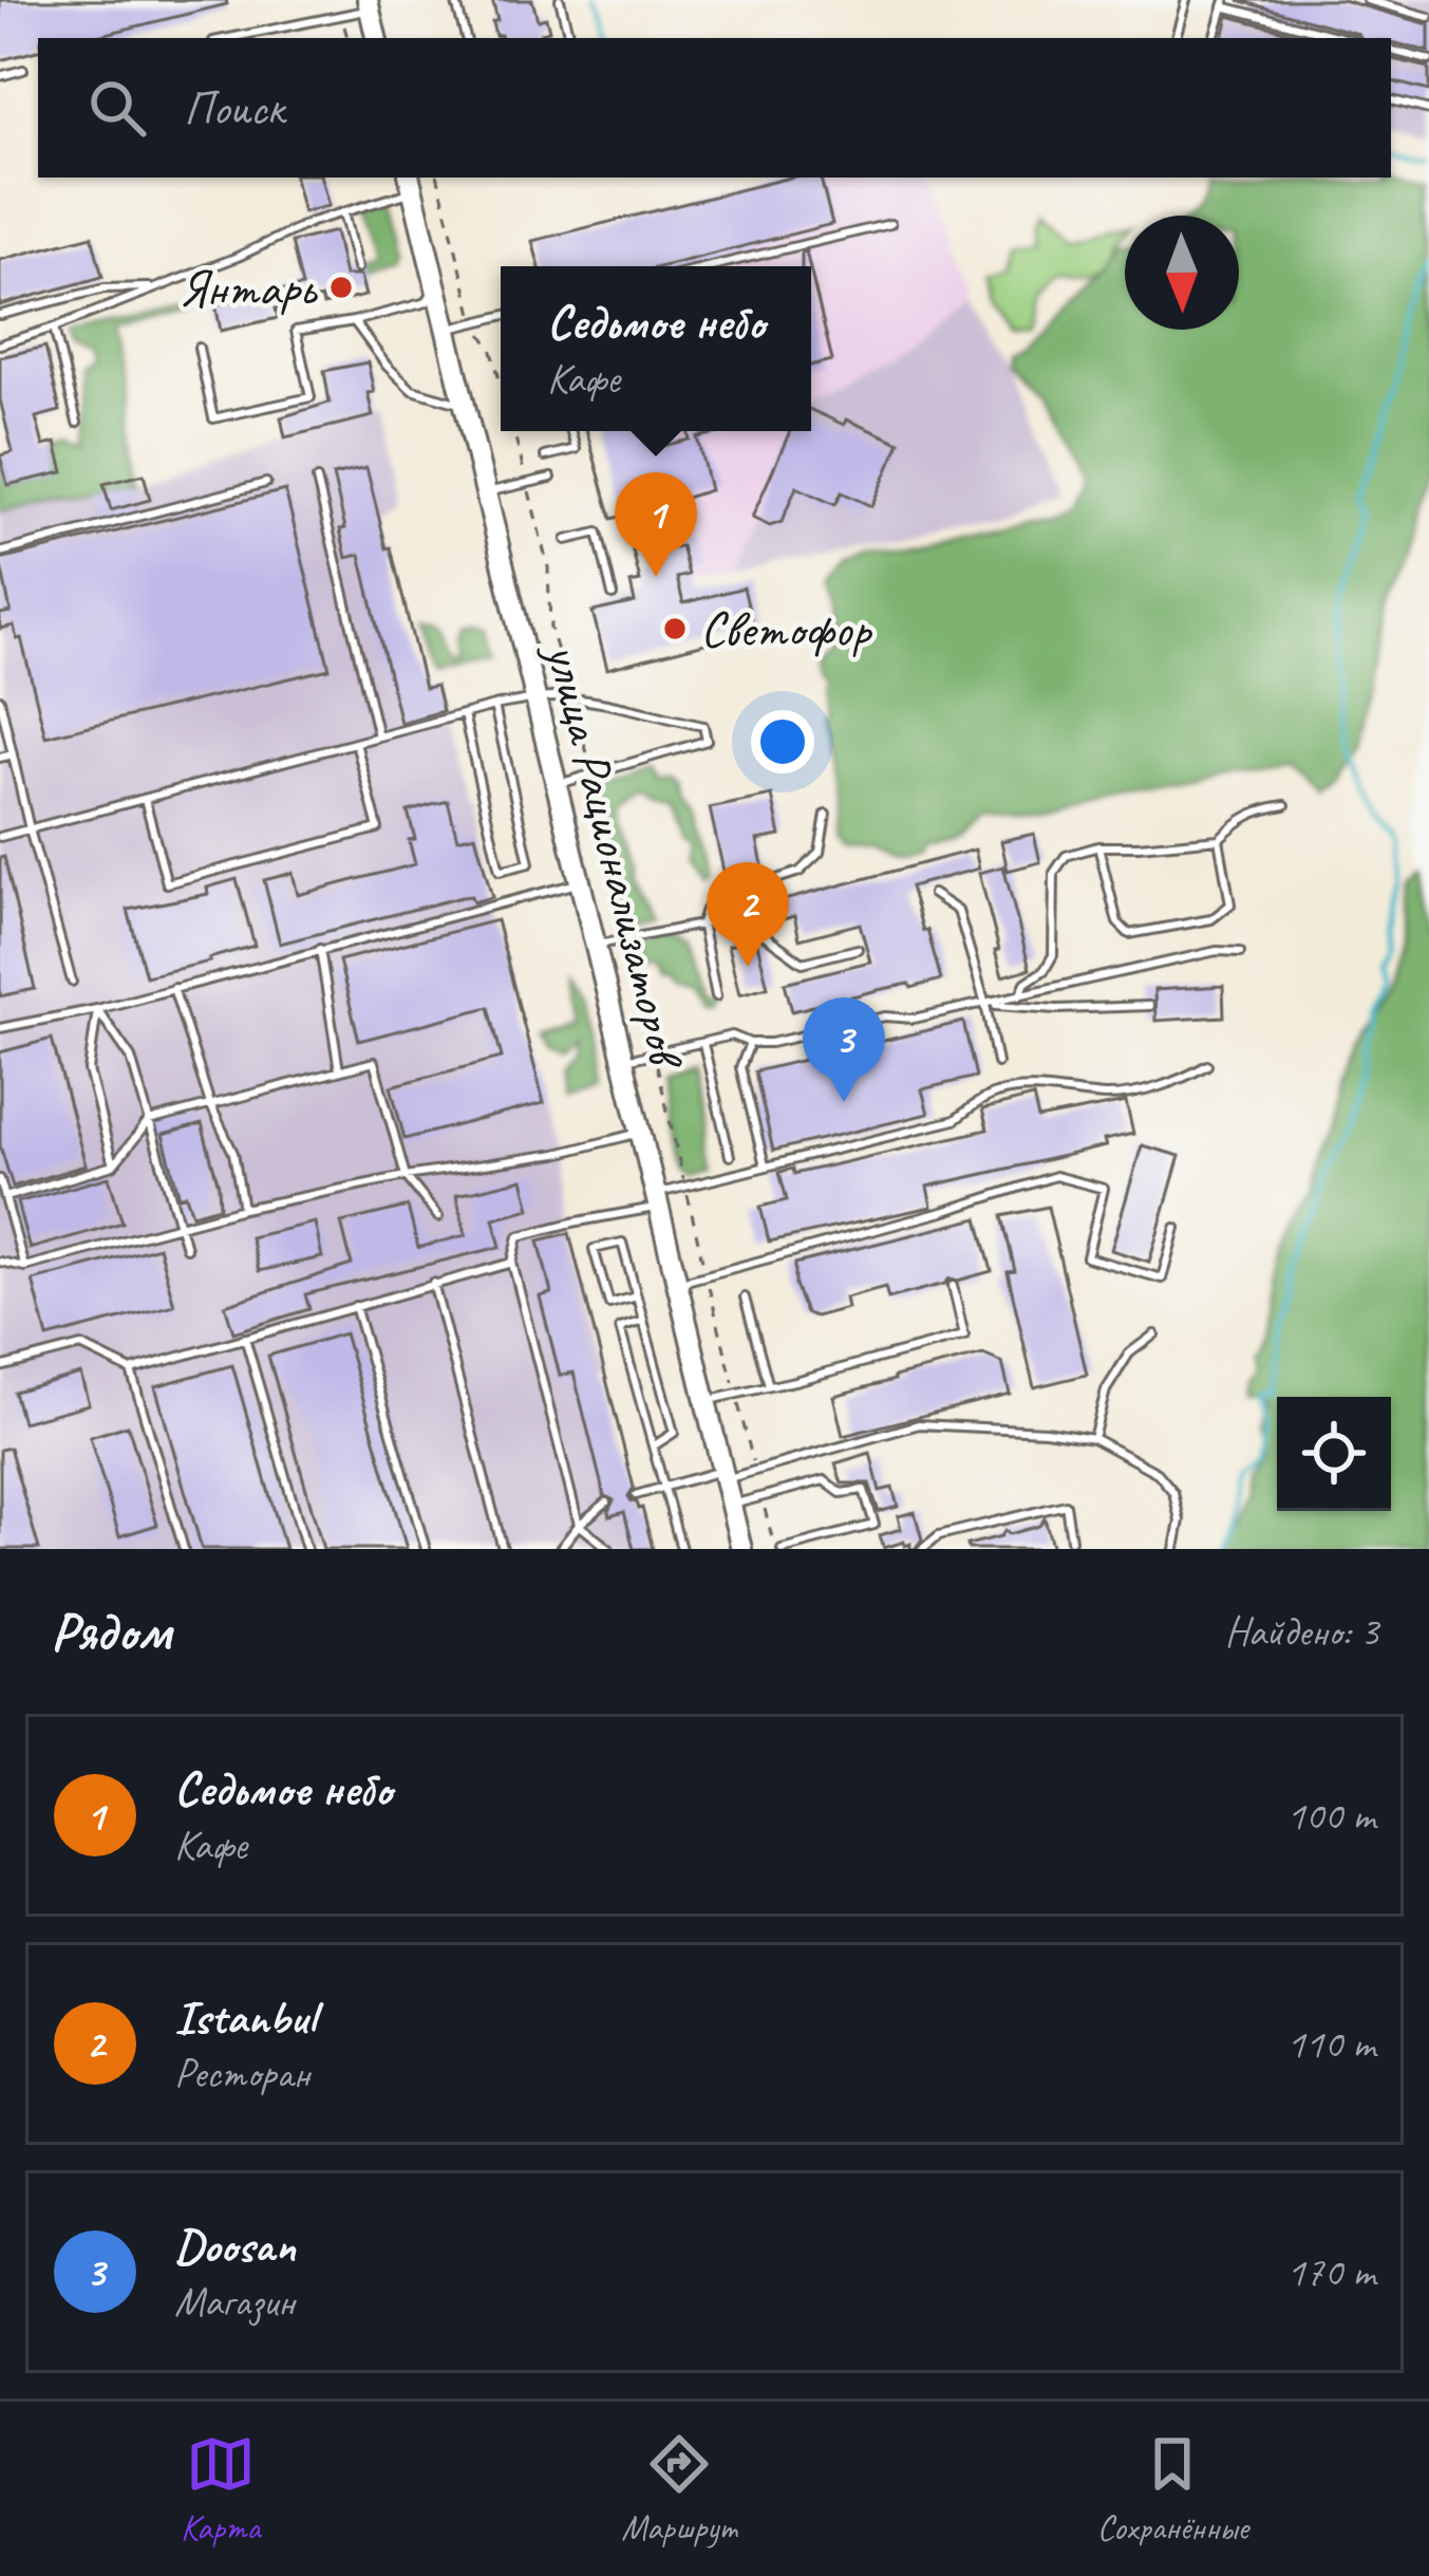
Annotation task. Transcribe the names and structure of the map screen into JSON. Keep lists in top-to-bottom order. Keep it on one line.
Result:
{"streets":{"main road":["улица Рационализаторов"]},"places":["Янтарь","Светофор"],"north":"bottom","page":{"search":"Поиск","popup":["Седьмое небо","Кафе"],"pins":["1","2","3"],"heading":["Рядом","Найдено: 3"],"list":[{"mark":"1","name":"Седьмое небо","note":"Кафе","value":"100 m"},{"mark":"2","name":"Istanbul","note":"Ресторан","value":"110 m"},{"mark":"3","name":"Doosan","note":"Магазин","value":"170 m"}],"nav":["Карта","Маршрут","Сохранённые"]}}
